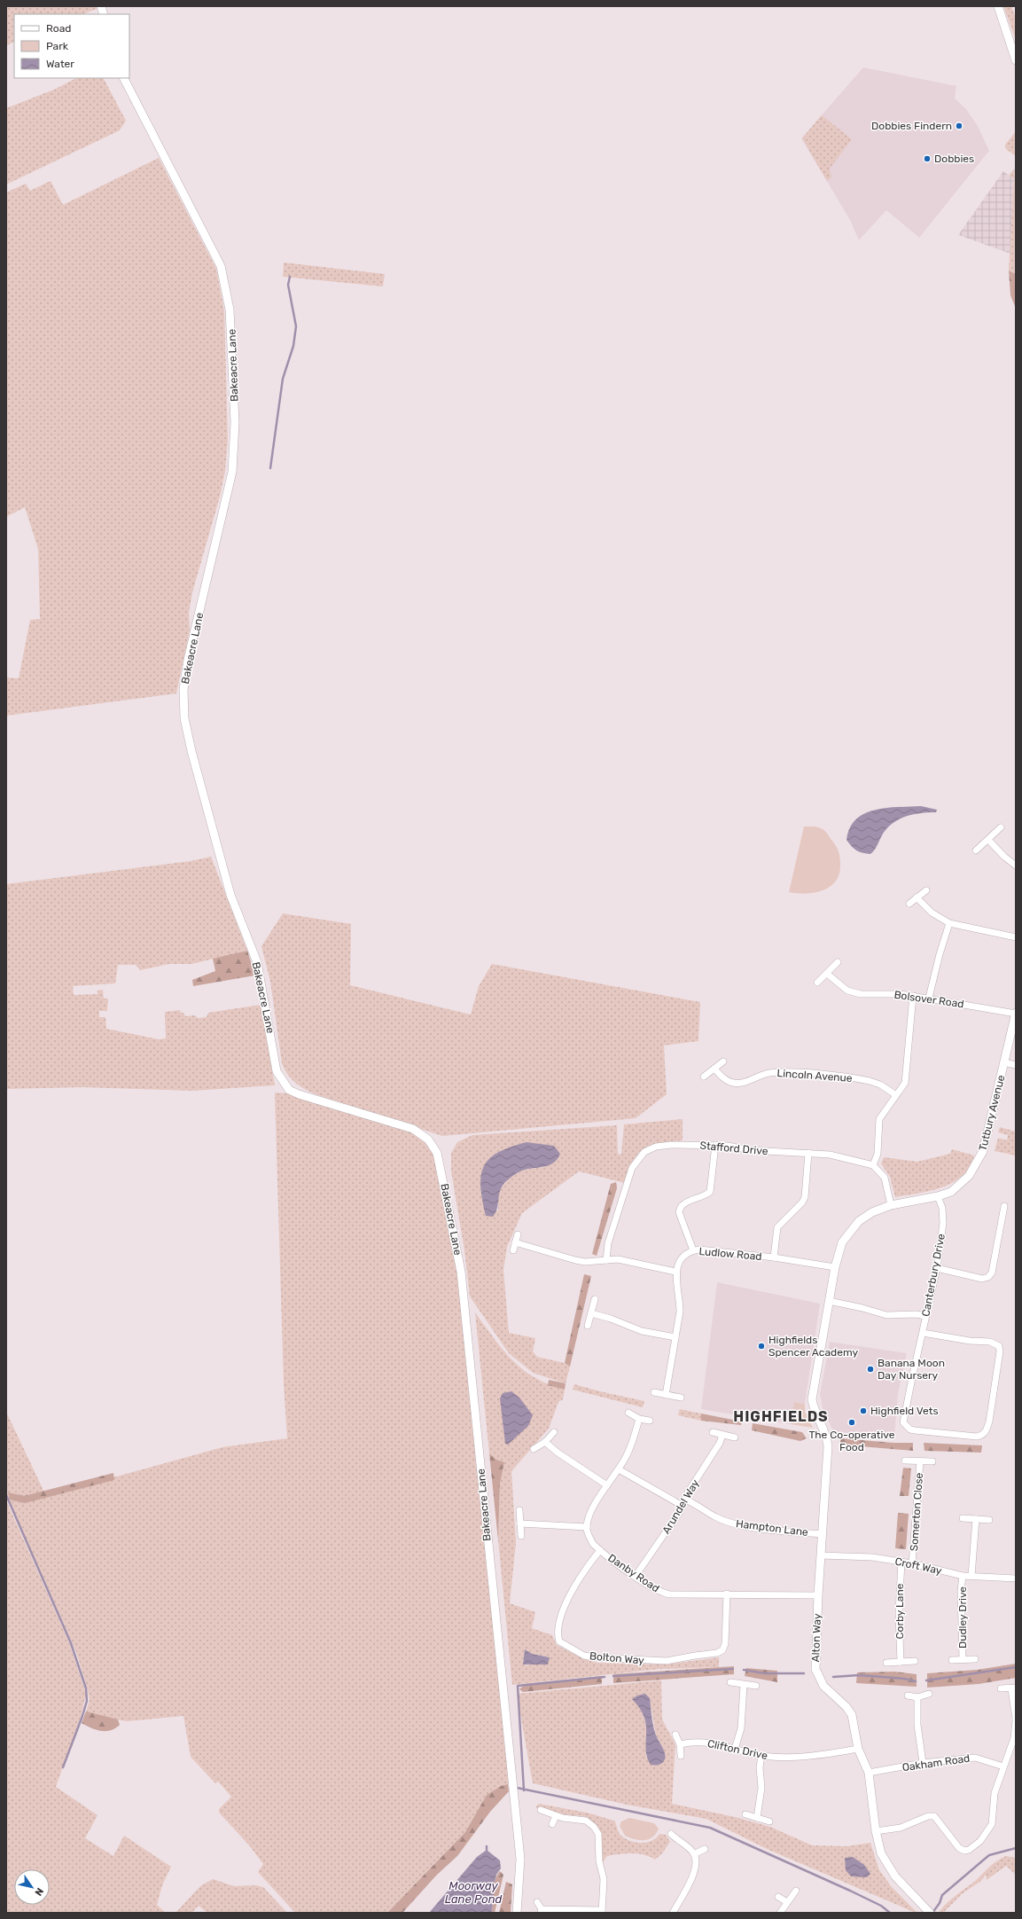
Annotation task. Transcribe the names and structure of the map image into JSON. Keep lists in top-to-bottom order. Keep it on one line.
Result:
{"streets":{"street":["Bakeacre Lane","Bolsover Road","Lincoln Avenue","Tutbury Avenue","Stafford Drive","Ludlow Road","Canterbury Drive","Arundel Way","Somerton Close","Hampton Lane","Croft Way","Danby Road","Corby Lane","Dudley Drive","Alton Way","Bolton Way","Clifton Drive","Oakham Road"]},"crossings":[["Bolsover Road","Tutbury Avenue"],["Tutbury Avenue","Ludlow Road"],["Tutbury Avenue","Canterbury Drive"],["Tutbury Avenue","Alton Way"],["Arundel Way","Hampton Lane"],["Arundel Way","Danby Road"],["Somerton Close","Croft Way"],["Hampton Lane","Alton Way"],["Croft Way","Corby Lane"],["Croft Way","Dudley Drive"],["Croft Way","Alton Way"],["Danby Road","Alton Way"],["Danby Road","Bolton Way"],["Alton Way","Clifton Drive"],["Alton Way","Oakham Road"]],"districts":["HIGHFIELDS"],"water":["Moorway Lane Pond"],"places":["Dobbies Findern","Dobbies","Highfields Spencer Academy","Banana Moon Day Nursery","Highfield Vets","The Co-operative Food"],"legend":["Road","Park","Water"],"north":"bottom right"}
